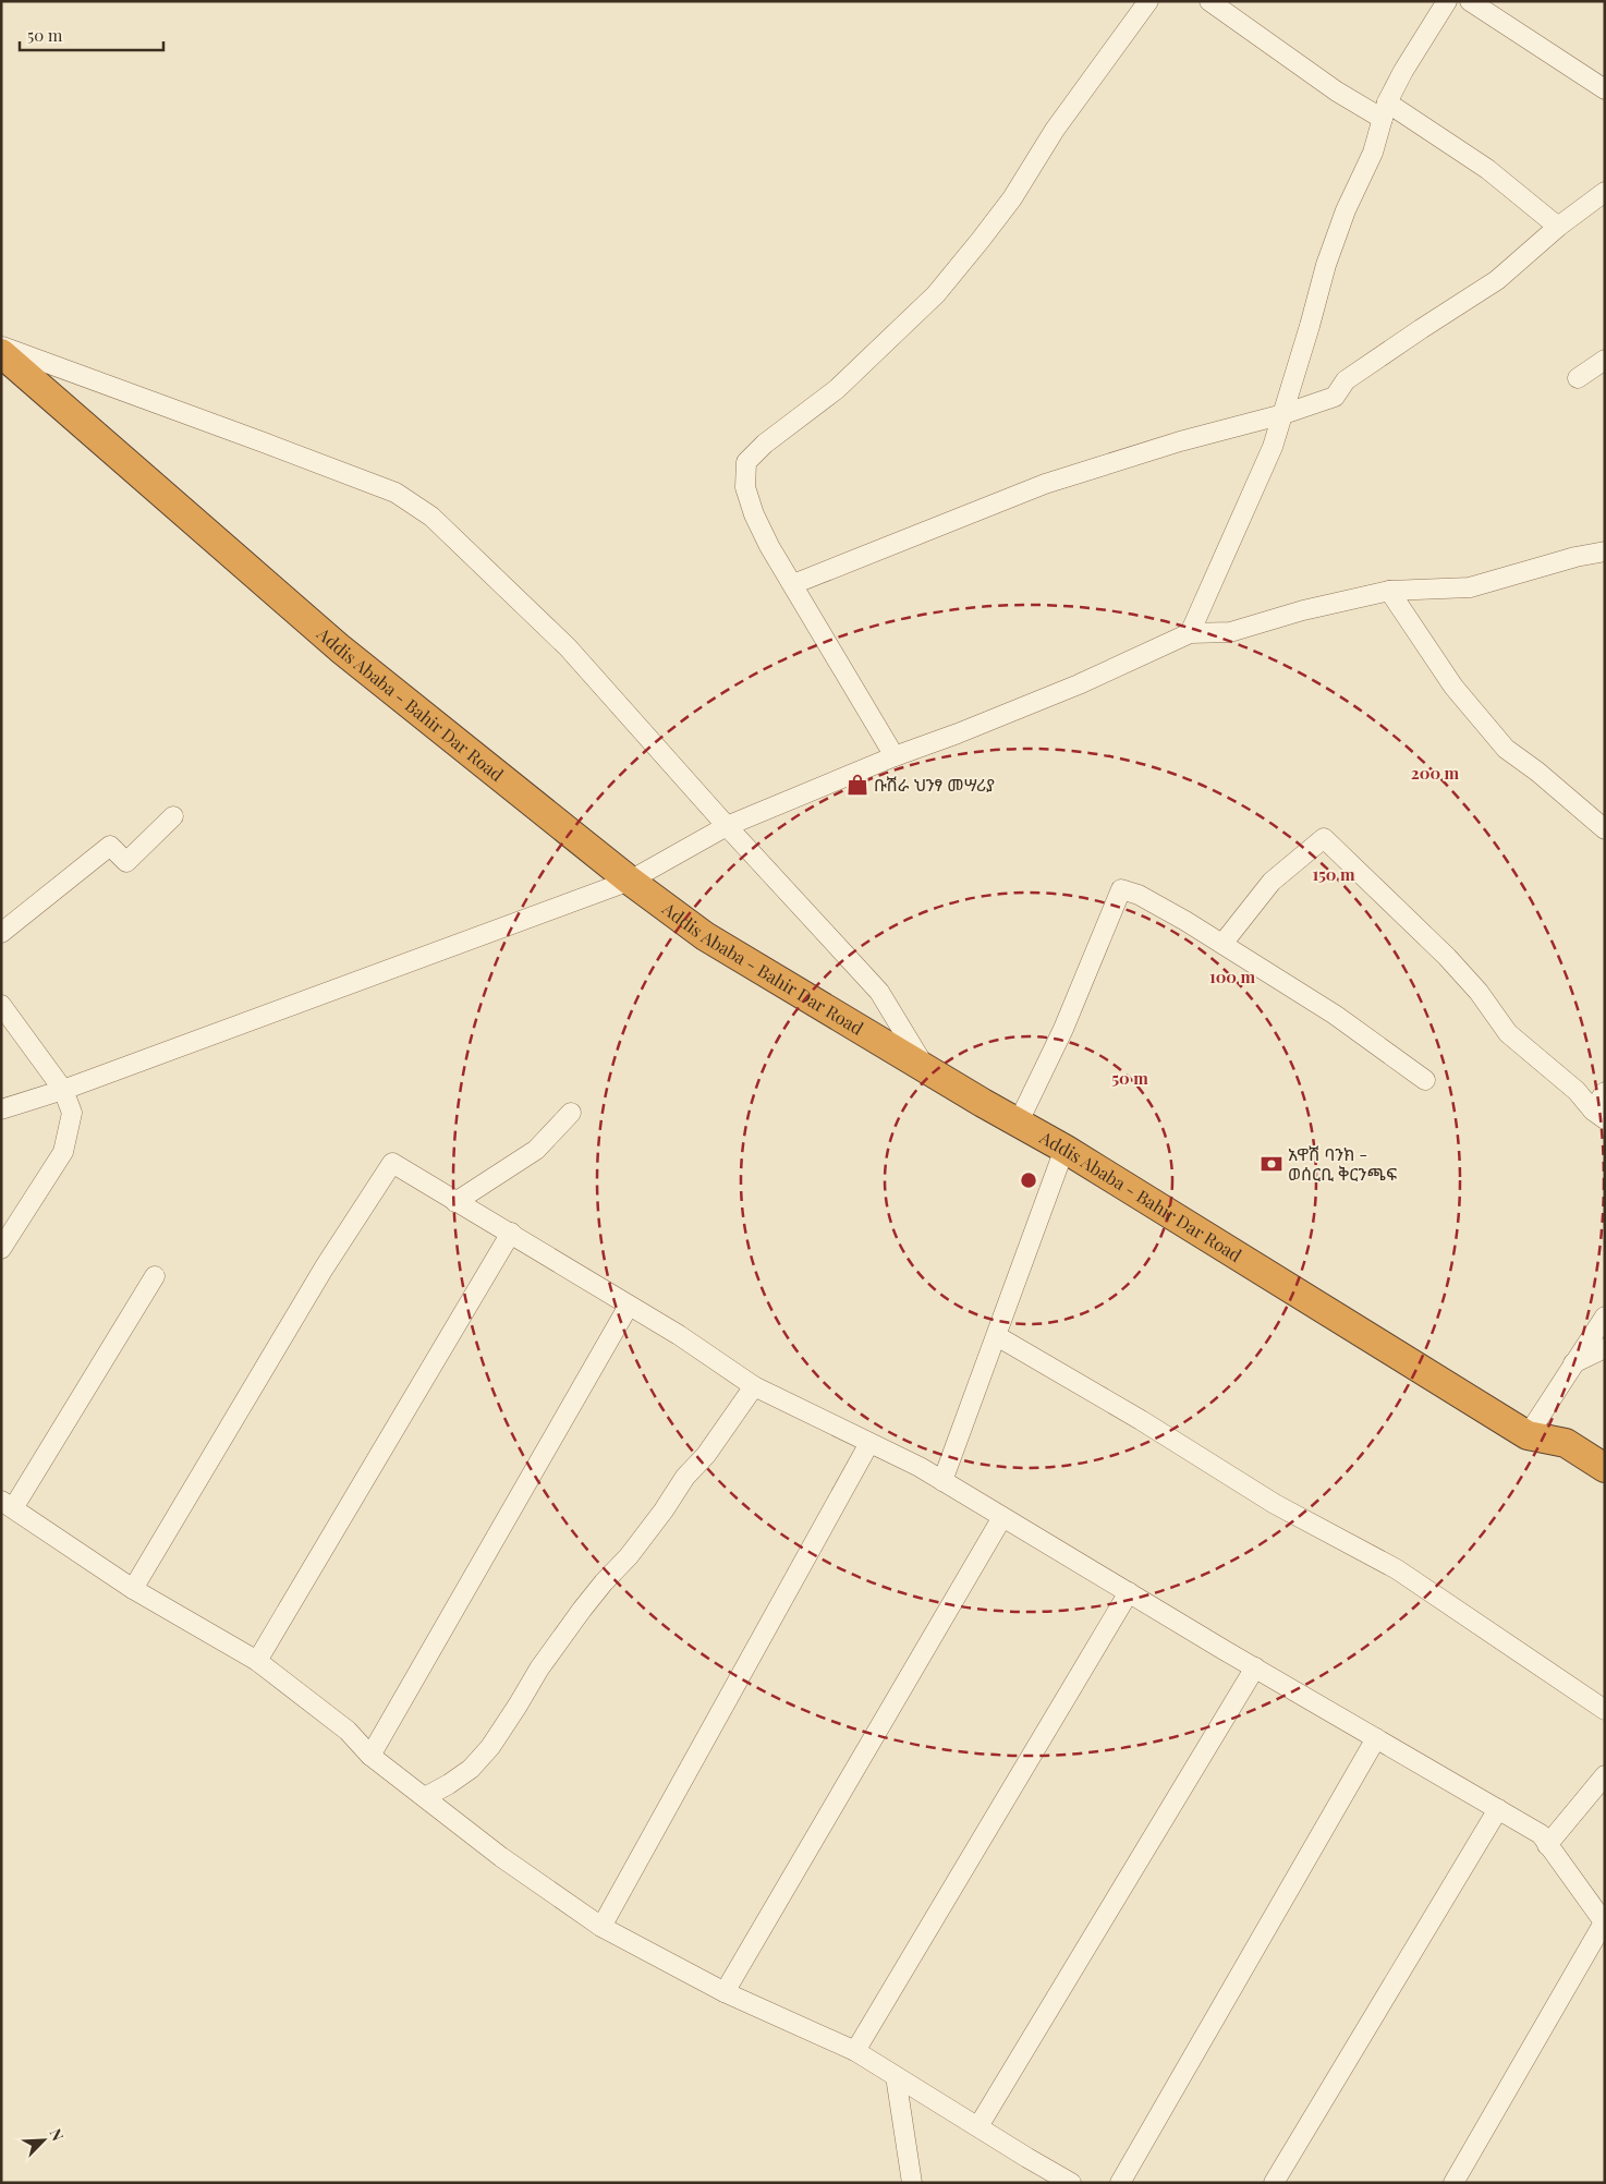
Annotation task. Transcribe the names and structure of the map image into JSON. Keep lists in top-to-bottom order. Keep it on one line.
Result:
{"streets":{"highway":["Addis Ababa - Bahir Dar Road"]},"places":{"shop":["ቡሽራ ህንፃ መሣሪያ"],"bank":["አዋሽ ባንክ - ወሰርቢ ቅርንጫፍ"]},"scale_bar":"50 m","north":"top right","rings":["200 m","150 m","100 m","50 m"]}
